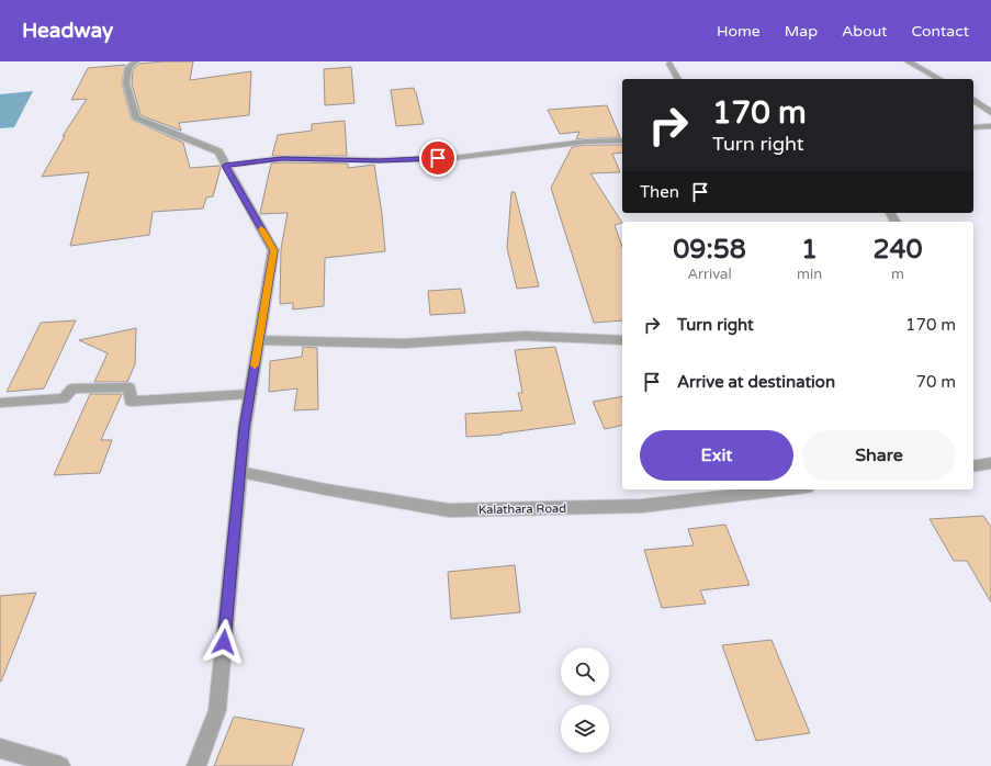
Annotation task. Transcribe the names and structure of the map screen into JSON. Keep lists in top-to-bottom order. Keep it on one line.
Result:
{"streets":{"street":["Kalathara Road"]},"page":{"header":"Headway","nav":["Home","Map","About","Contact"],"turn":["170 m","Turn right"],"then":"Then","eta":["09:58","Arrival","1","min","240","m"],"list":[{"name":"Turn right","value":"170 m"},{"name":"Arrive at destination","value":"70 m"}],"buttons":["Exit","Share"]}}
